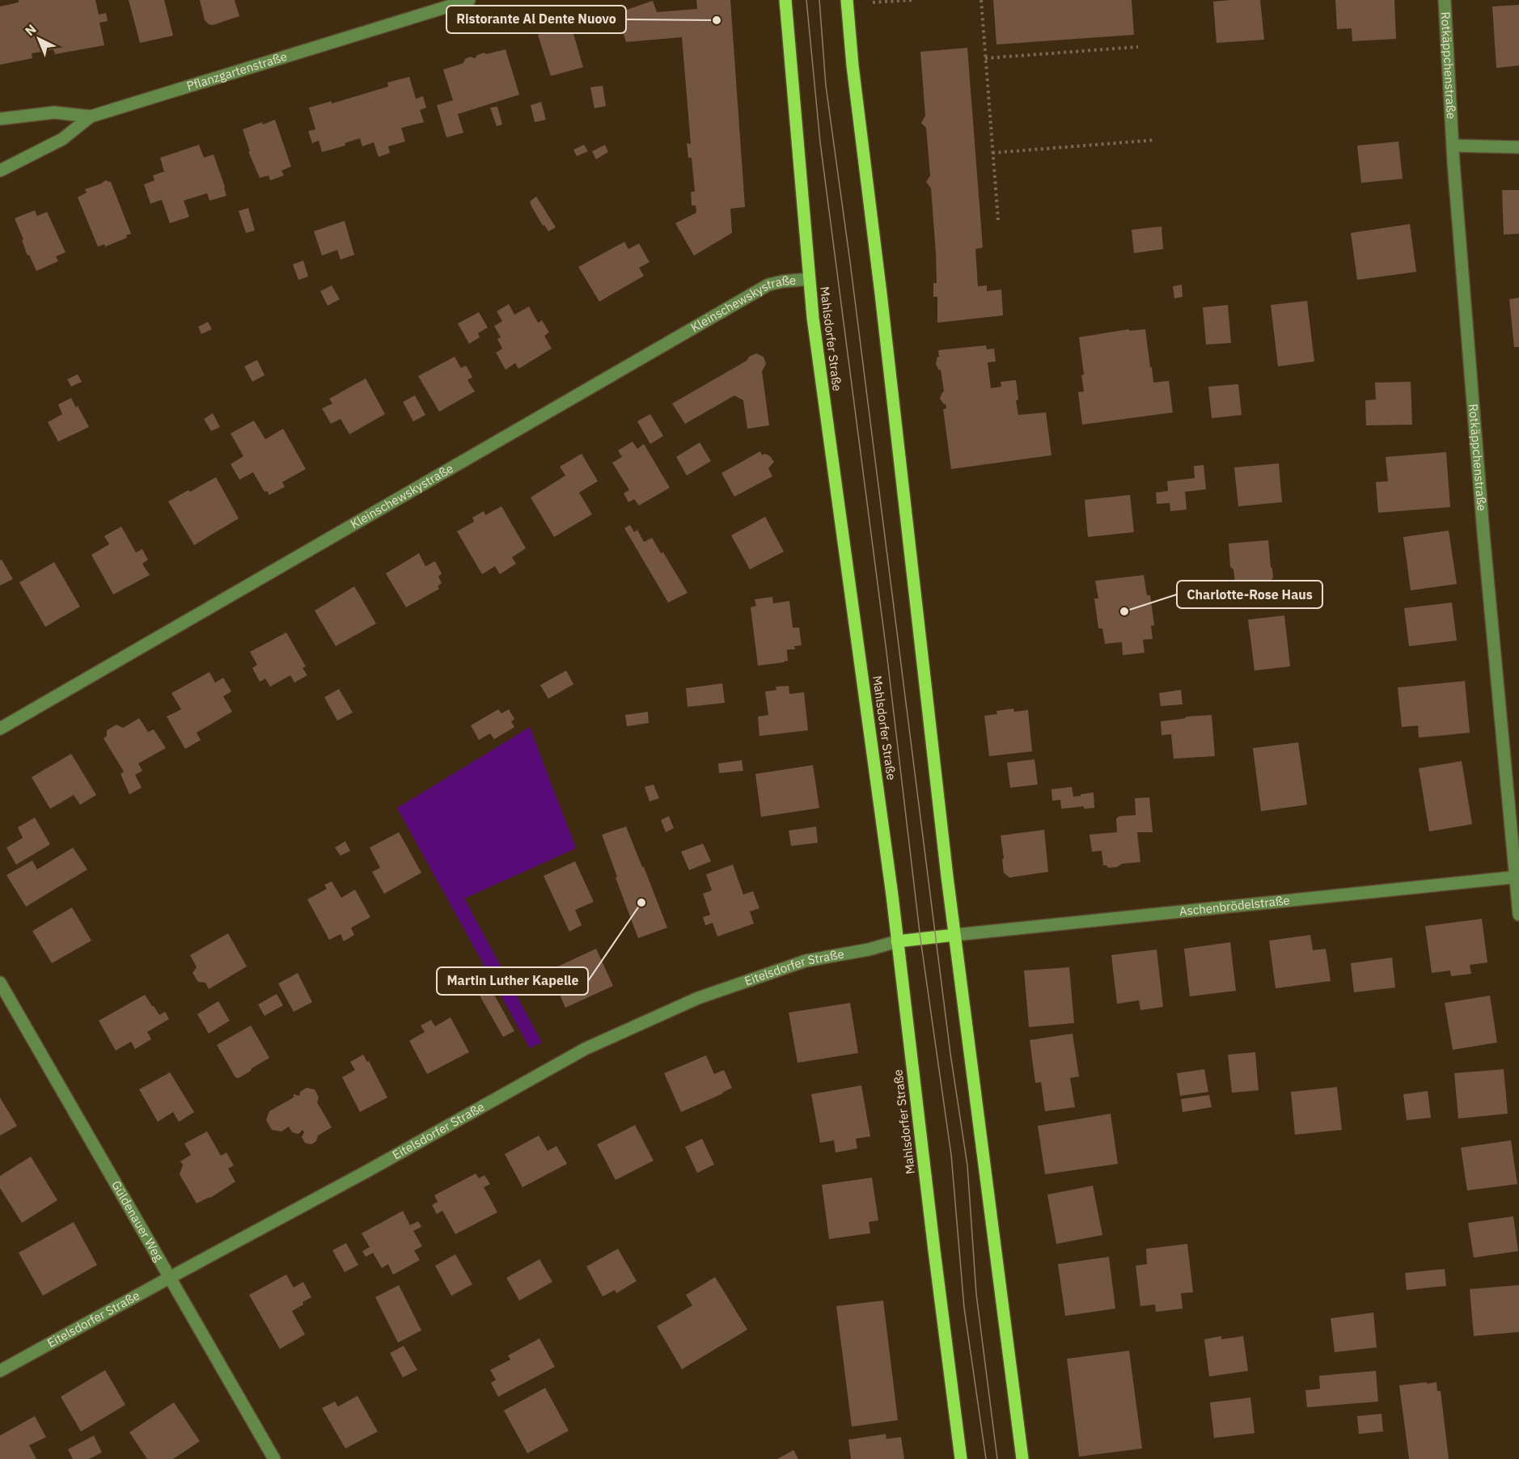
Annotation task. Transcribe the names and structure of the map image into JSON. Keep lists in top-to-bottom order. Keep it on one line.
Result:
{"streets":{"main road":["Mahlsdorfer Straße"],"street":["Rotkäppchenstraße","Pflanzgartenstraße","Kleinschewskystraße","Aschenbrödelstraße","Eitelsdorfer Straße","Güldenauer Weg"]},"crossings":[["Rotkäppchenstraße","Aschenbrödelstraße"],["Kleinschewskystraße","Mahlsdorfer Straße"],["Mahlsdorfer Straße","Eitelsdorfer Straße"],["Eitelsdorfer Straße","Güldenauer Weg"]],"places":["Ristorante Al Dente Nuovo","Charlotte-Rose Haus","Martin Luther Kapelle"],"north":"top left"}
